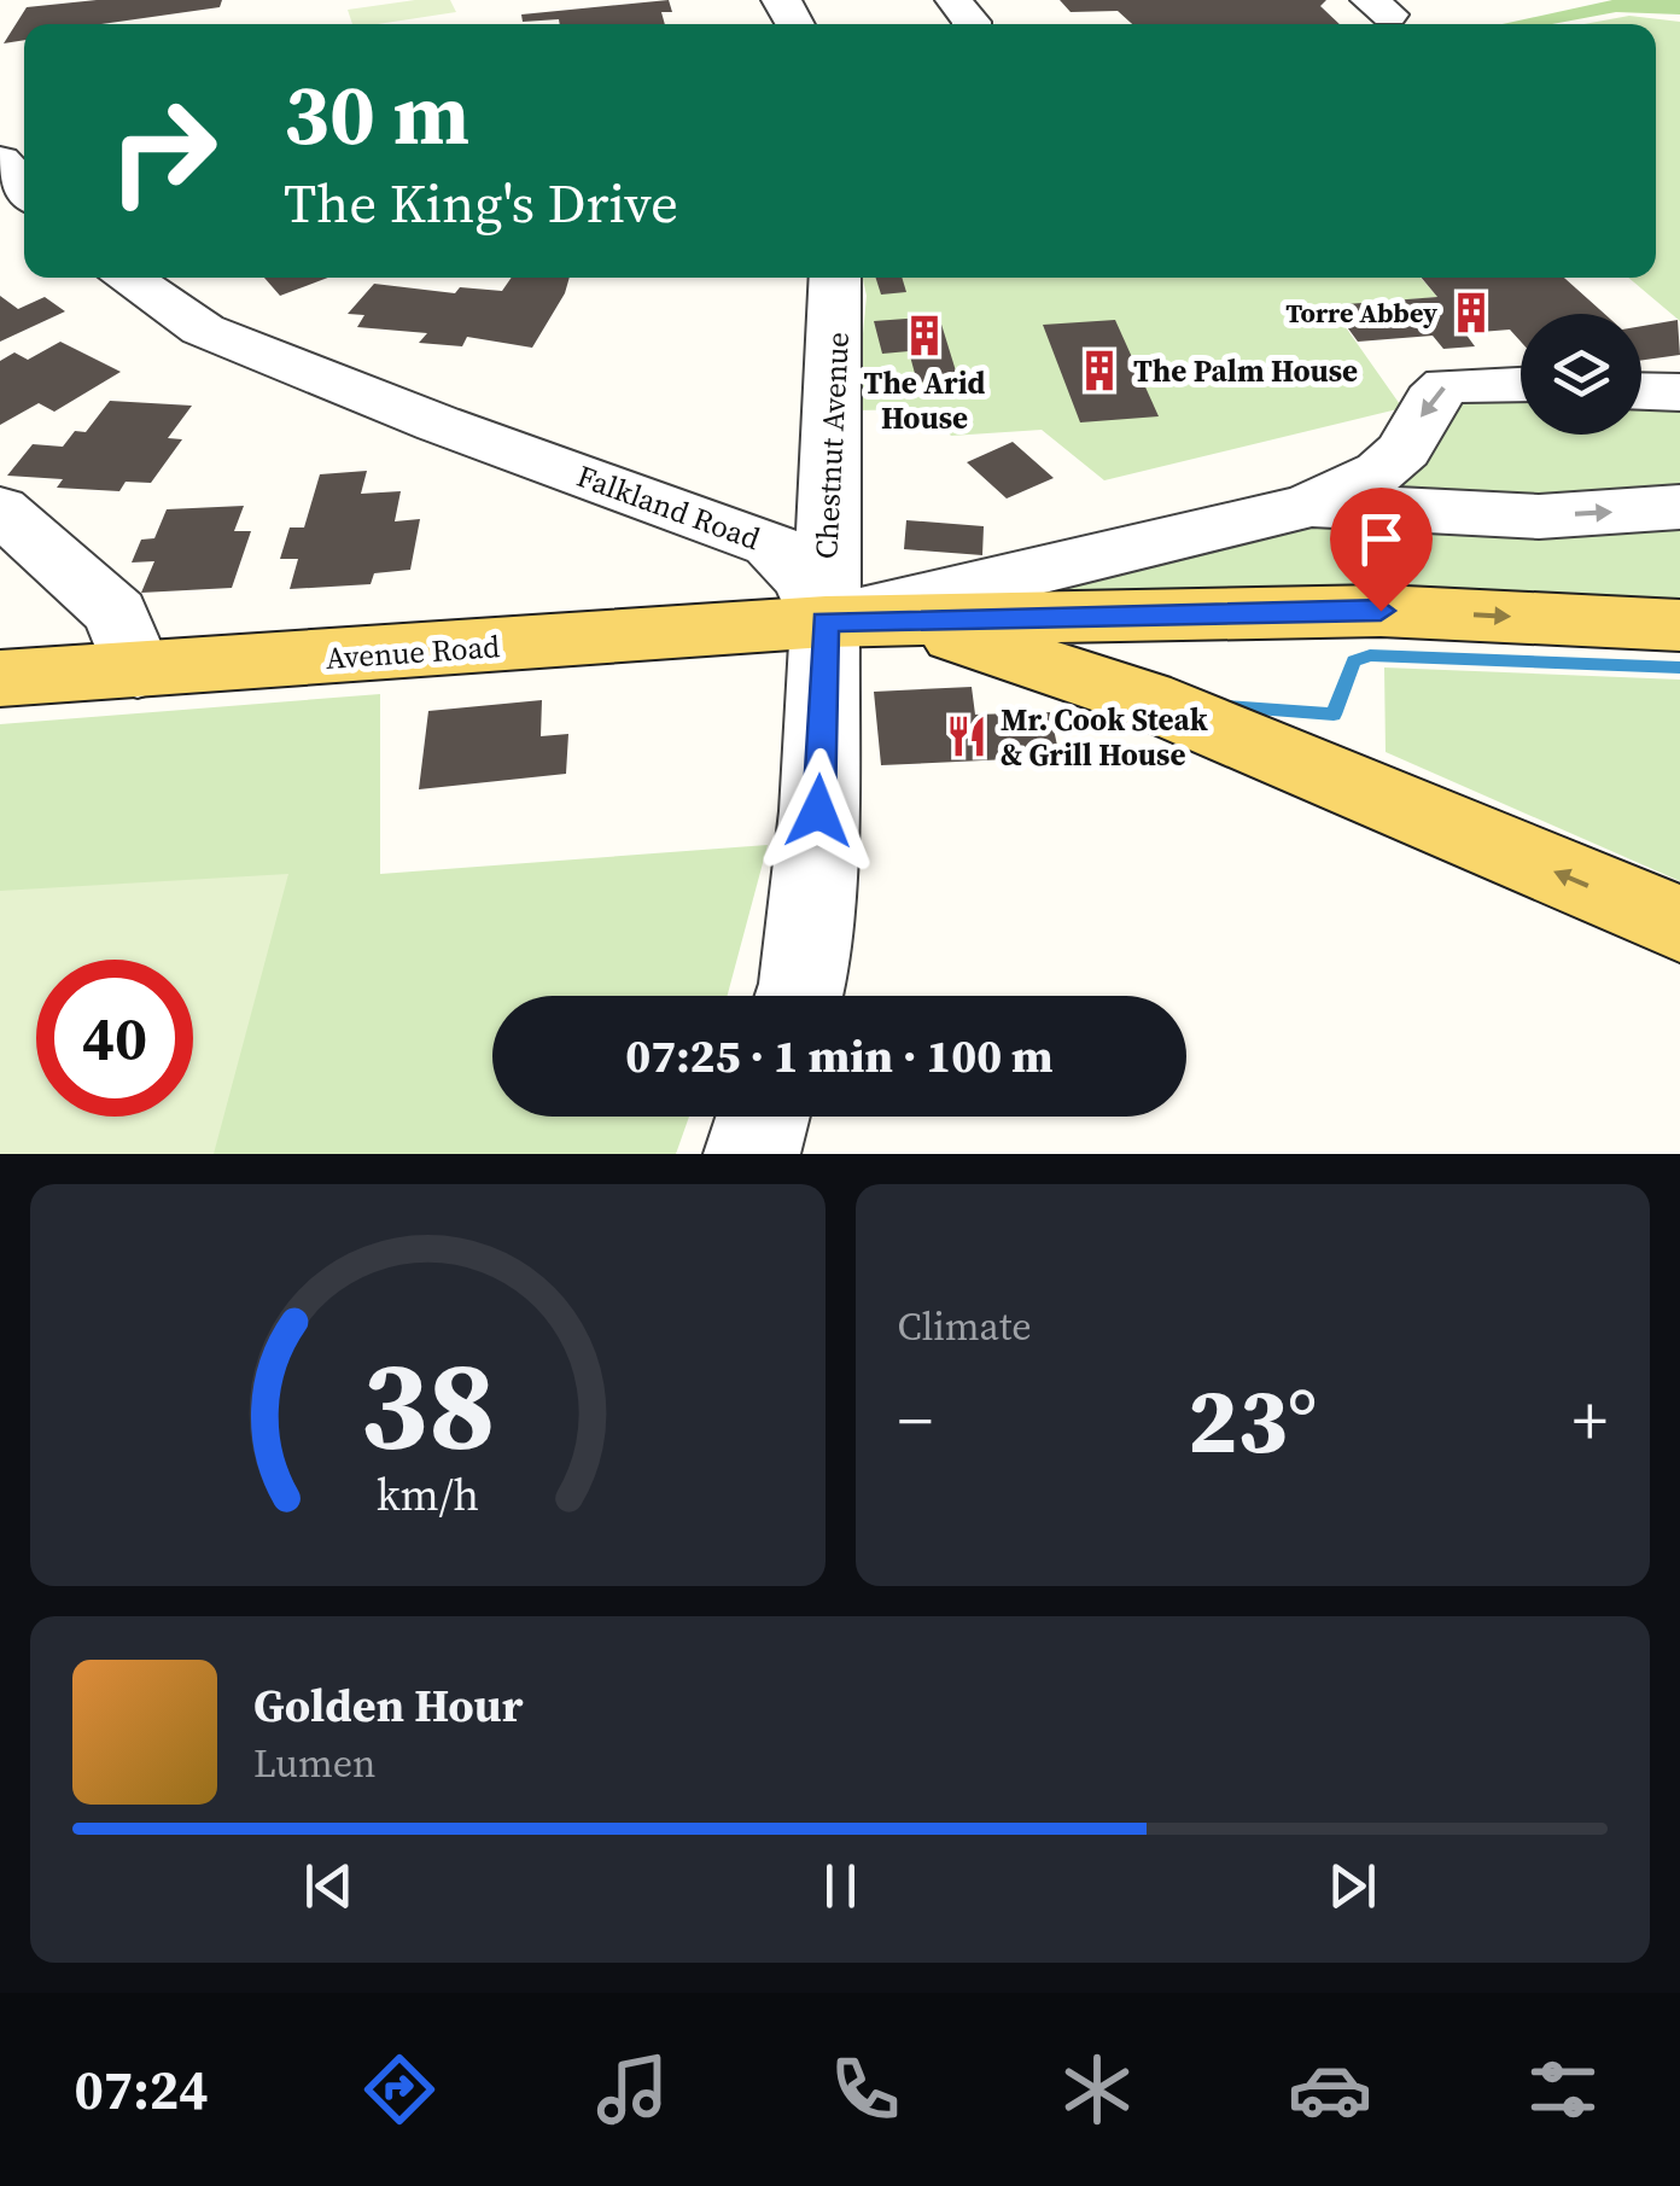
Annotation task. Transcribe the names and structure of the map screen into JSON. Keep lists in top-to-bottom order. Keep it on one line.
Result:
{"streets":{"main road":["Avenue Road"],"street":["Chestnut Avenue","Falkland Road"]},"crossings":[["Chestnut Avenue","Falkland Road"],["Chestnut Avenue","Avenue Road"],["Falkland Road","Avenue Road"]],"places":{"building":["Torre Abbey","The Arid House","The Palm House"],"restaurant":["Mr. Cook Steak & Grill House"]},"page":{"turn":["30 m","The King's Drive"],"limit":"40","trip":"07:25 · 1 min · 100 m","tile":"Climate","heat":["−","23°","+"],"song":["Golden Hour","Lumen"],"tabs":"07:24","gauge":["38","km/h"]}}
